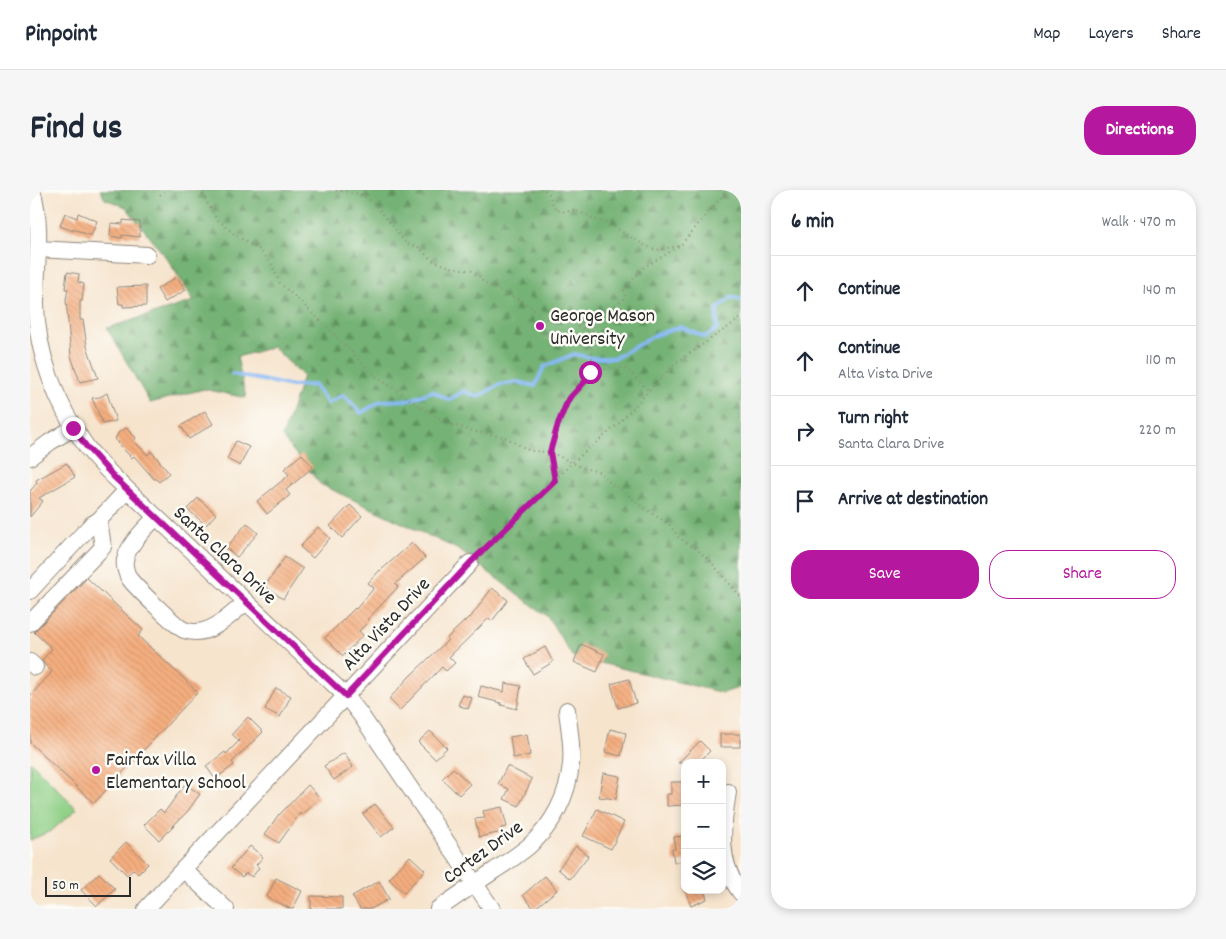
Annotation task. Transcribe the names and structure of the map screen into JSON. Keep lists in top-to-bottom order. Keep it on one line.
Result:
{"streets":{"street":["Santa Clara Drive","Alta Vista Drive","Cortez Drive"]},"crossings":[["Santa Clara Drive","Alta Vista Drive"],["Santa Clara Drive","Cortez Drive"]],"places":["George Mason University","Fairfax Villa Elementary School"],"scale_bar":"50 m","page":{"header":"Pinpoint","nav":["Map","Layers","Share"],"title":"Find us","buttons":["Directions",["Save","Share"]],"heading":["6 min","Walk · 470 m"],"list":[["Continue","140 m"],["Continue","Alta Vista Drive","110 m"],["Turn right","Santa Clara Drive","220 m"],"Arrive at destination"],"map_buttons":["+","−"],"scale":"50 m"}}
